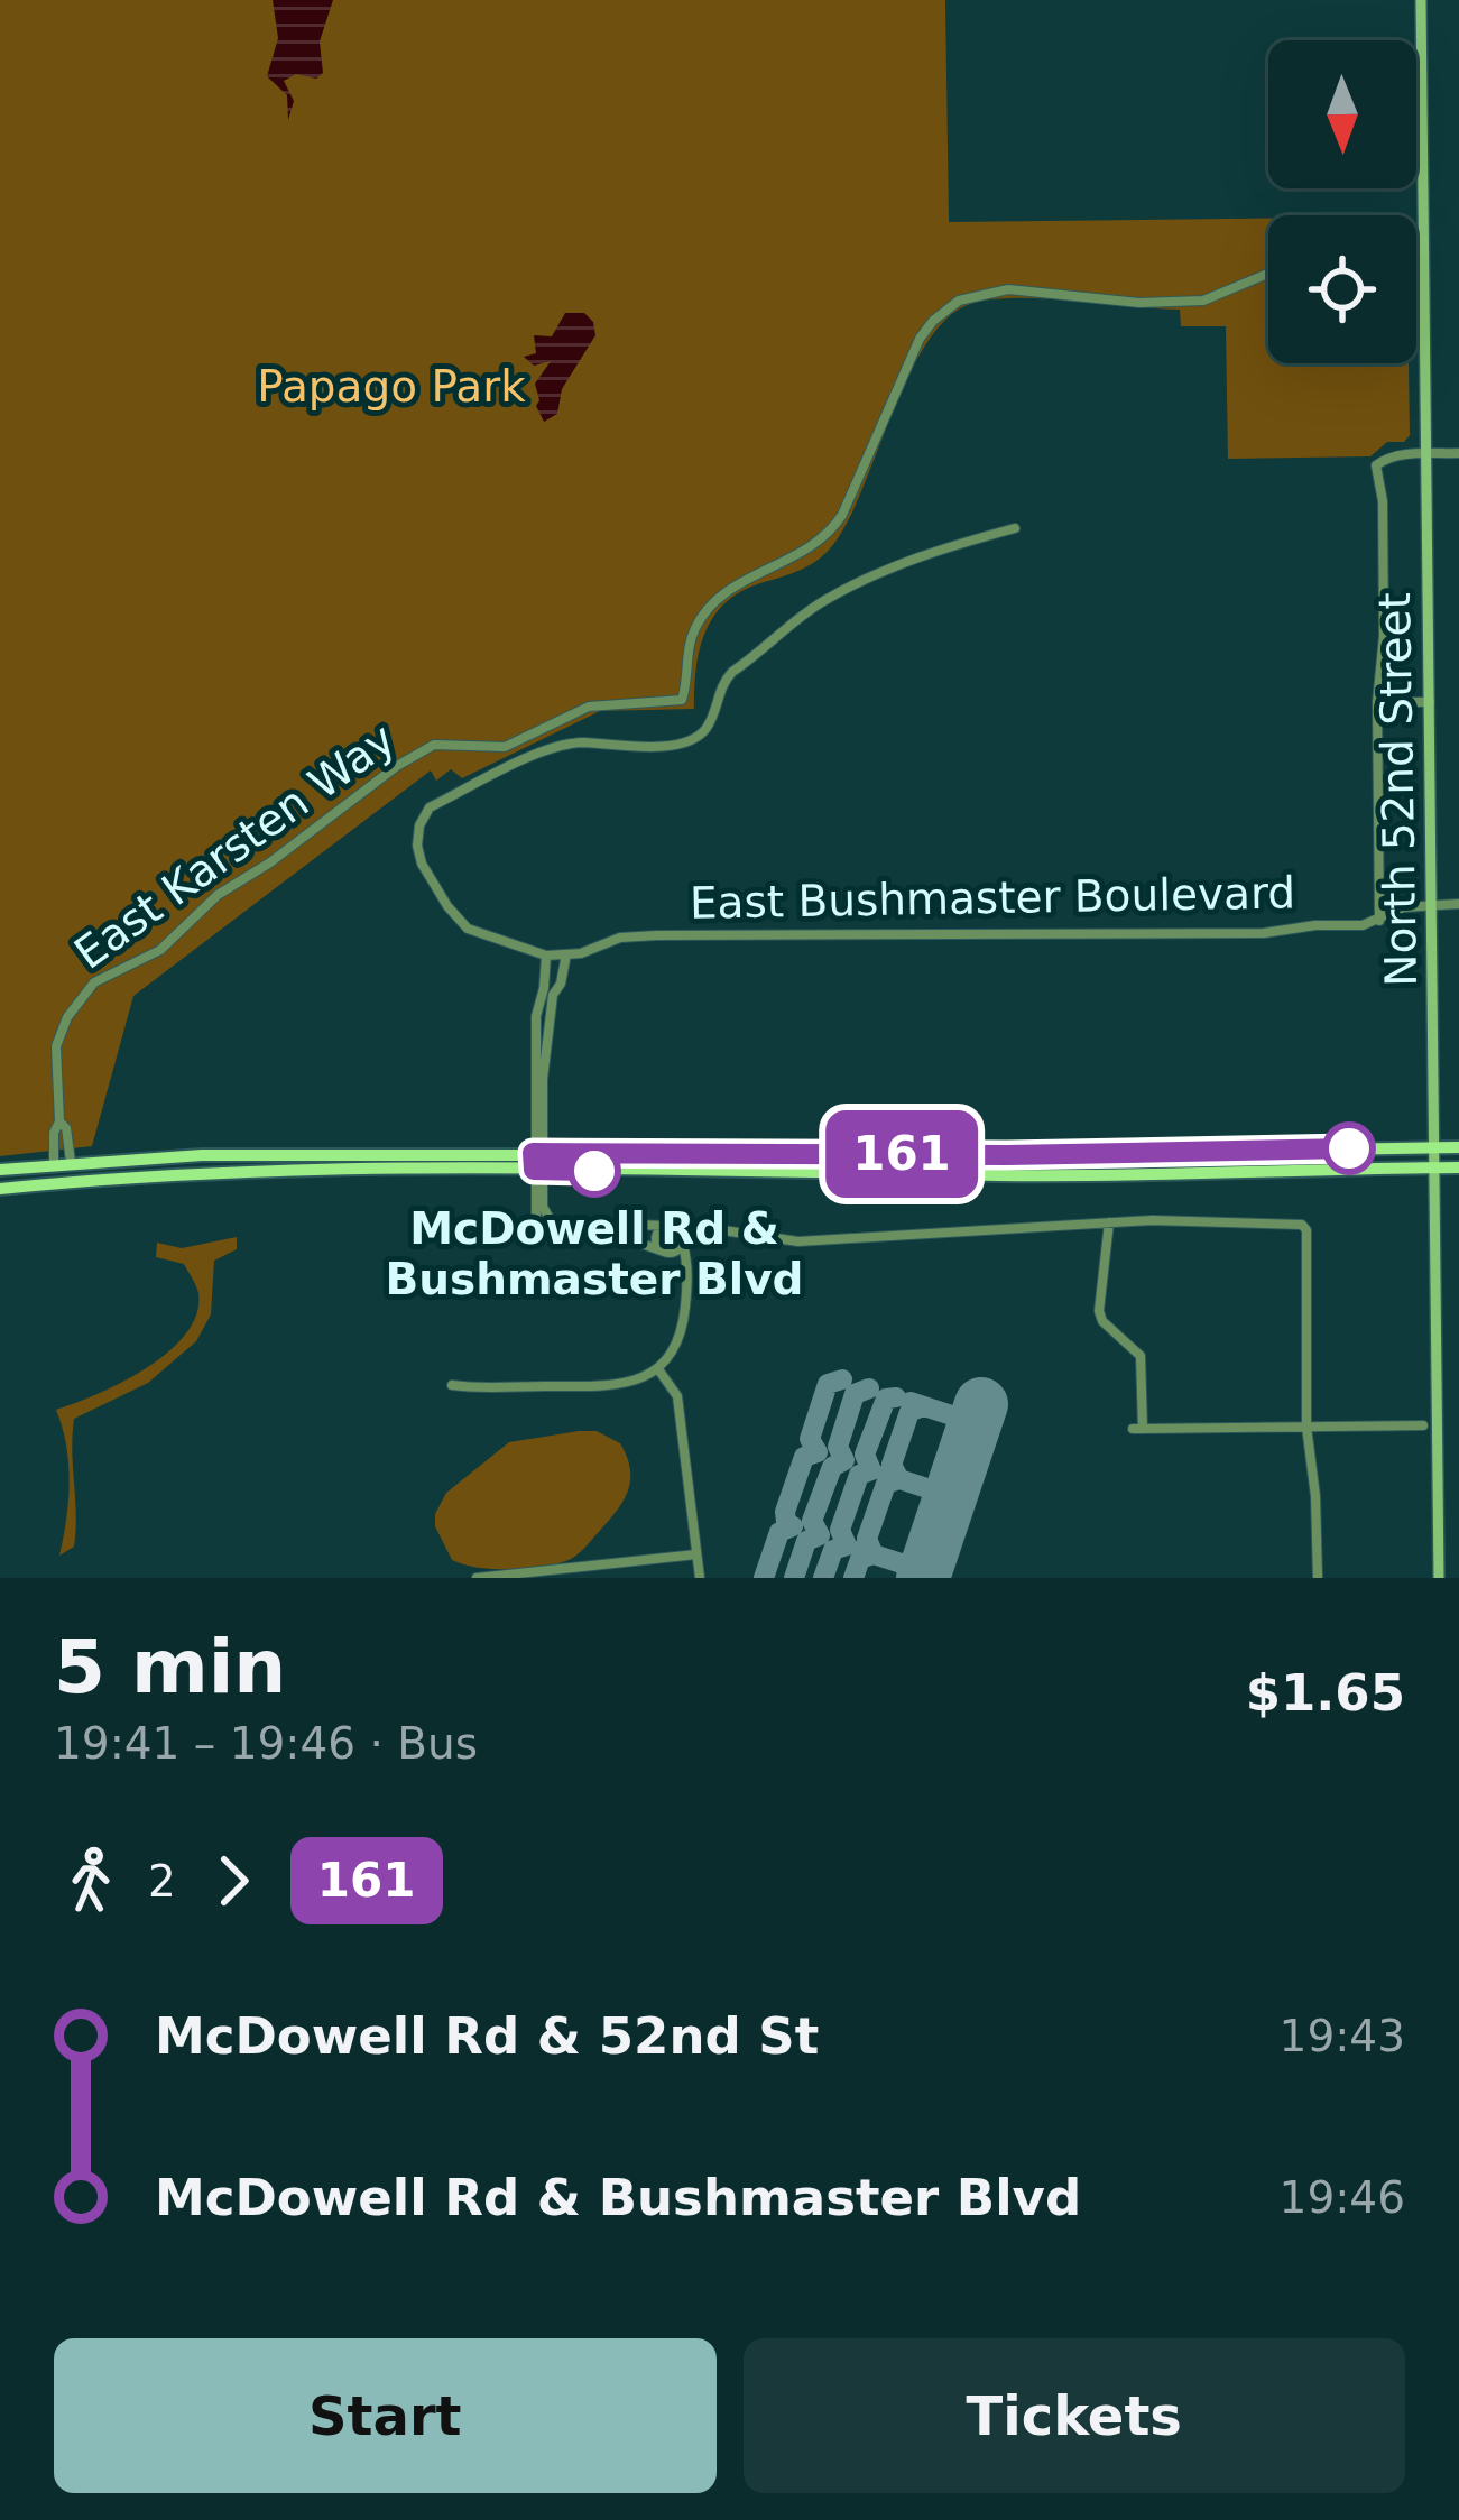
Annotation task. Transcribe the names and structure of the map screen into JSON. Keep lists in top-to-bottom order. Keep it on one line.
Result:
{"streets":{"main road":["North 52nd Street"],"street":["East Karsten Way","East Bushmaster Boulevard"]},"crossings":[["North 52nd Street","East Bushmaster Boulevard"]],"parks":["Papago Park"],"places":["McDowell Rd & Bushmaster Blvd"],"lines":["bus line 161"],"north":"bottom","page":{"on_map":"161","heading":["5 min","19:41 – 19:46 · Bus","$1.65"],"legs":["2","161"],"list":[{"name":"McDowell Rd & 52nd St","value":"19:43"},{"name":"McDowell Rd & Bushmaster Blvd","value":"19:46"}],"buttons":["Start","Tickets"]}}
